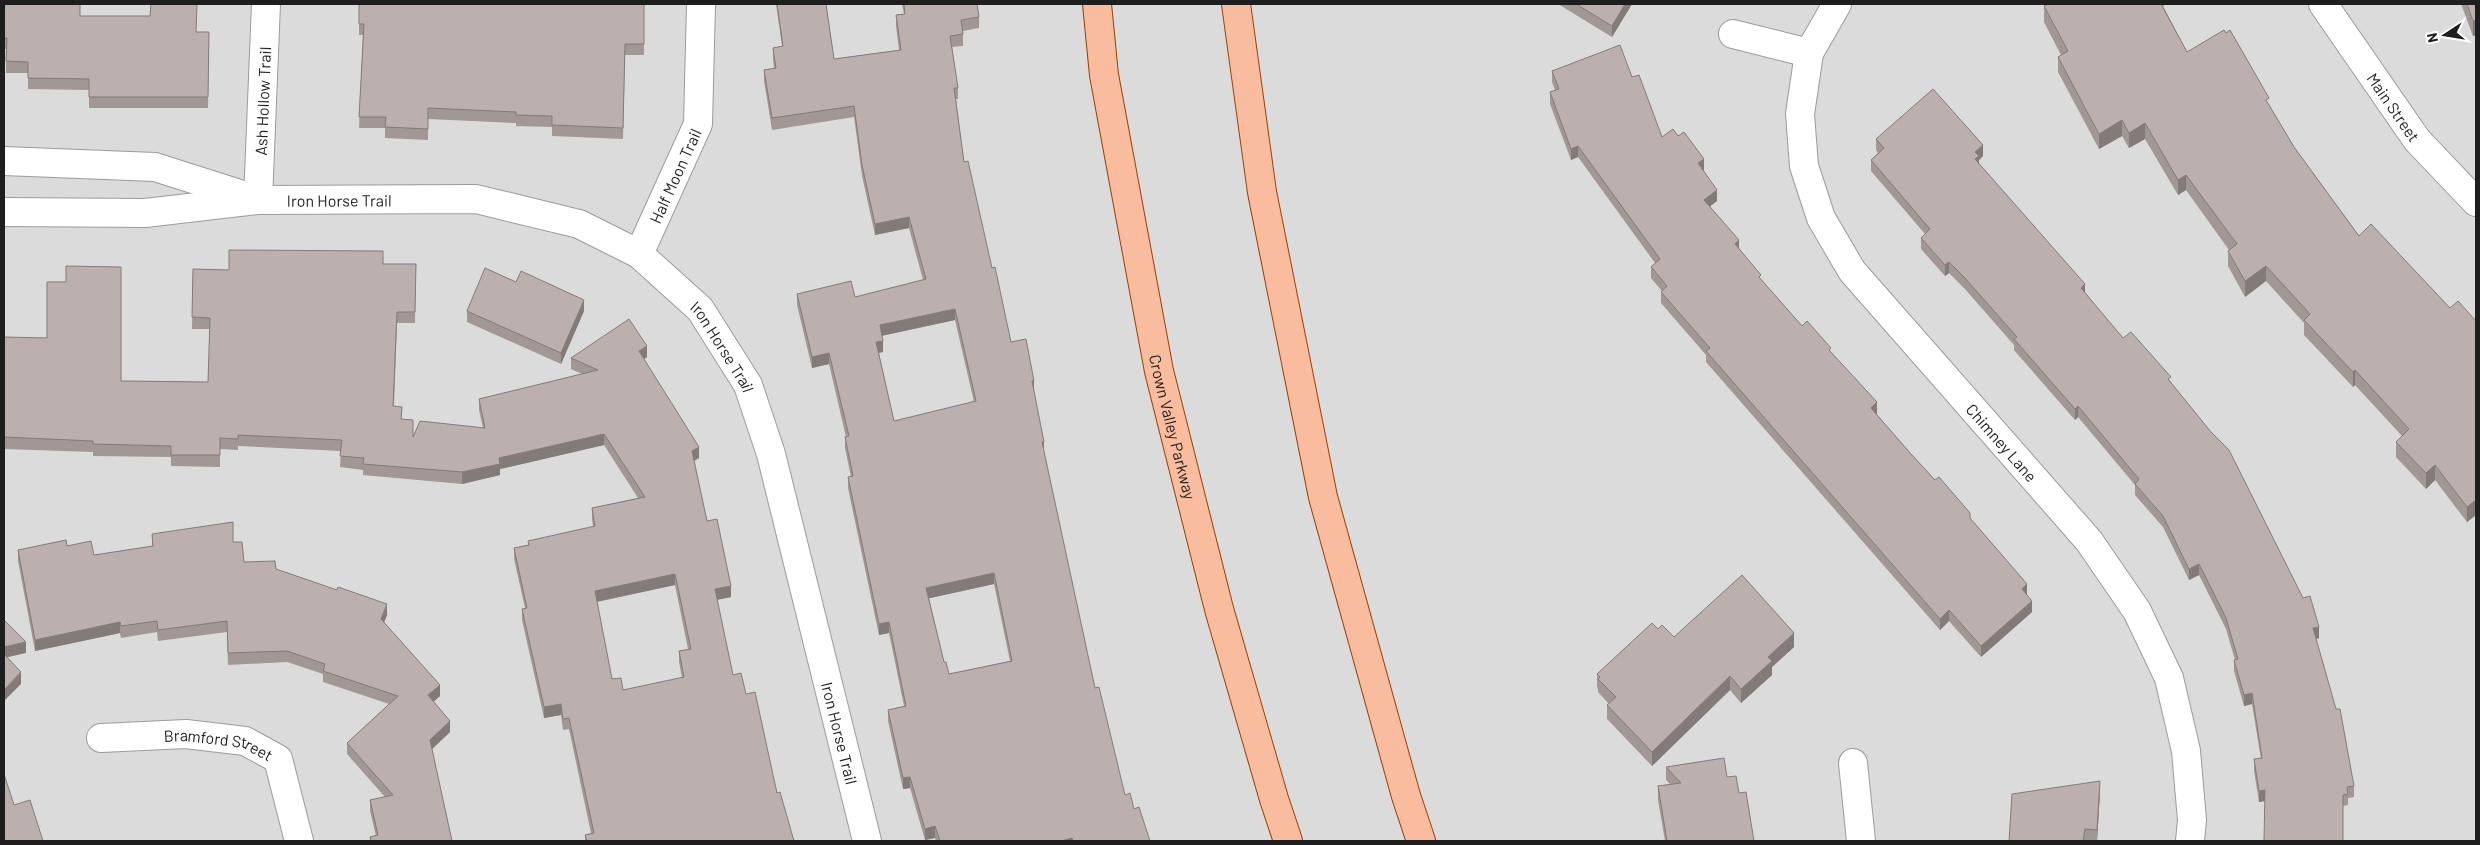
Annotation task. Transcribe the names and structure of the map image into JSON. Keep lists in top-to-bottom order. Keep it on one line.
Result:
{"streets":{"main road":["Crown Valley Parkway"],"street":["Ash Hollow Trail","Main Street","Half Moon Trail","Iron Horse Trail","Chimney Lane","Bramford Street"]},"crossings":[["Ash Hollow Trail","Iron Horse Trail"],["Half Moon Trail","Iron Horse Trail"]],"north":"left"}
